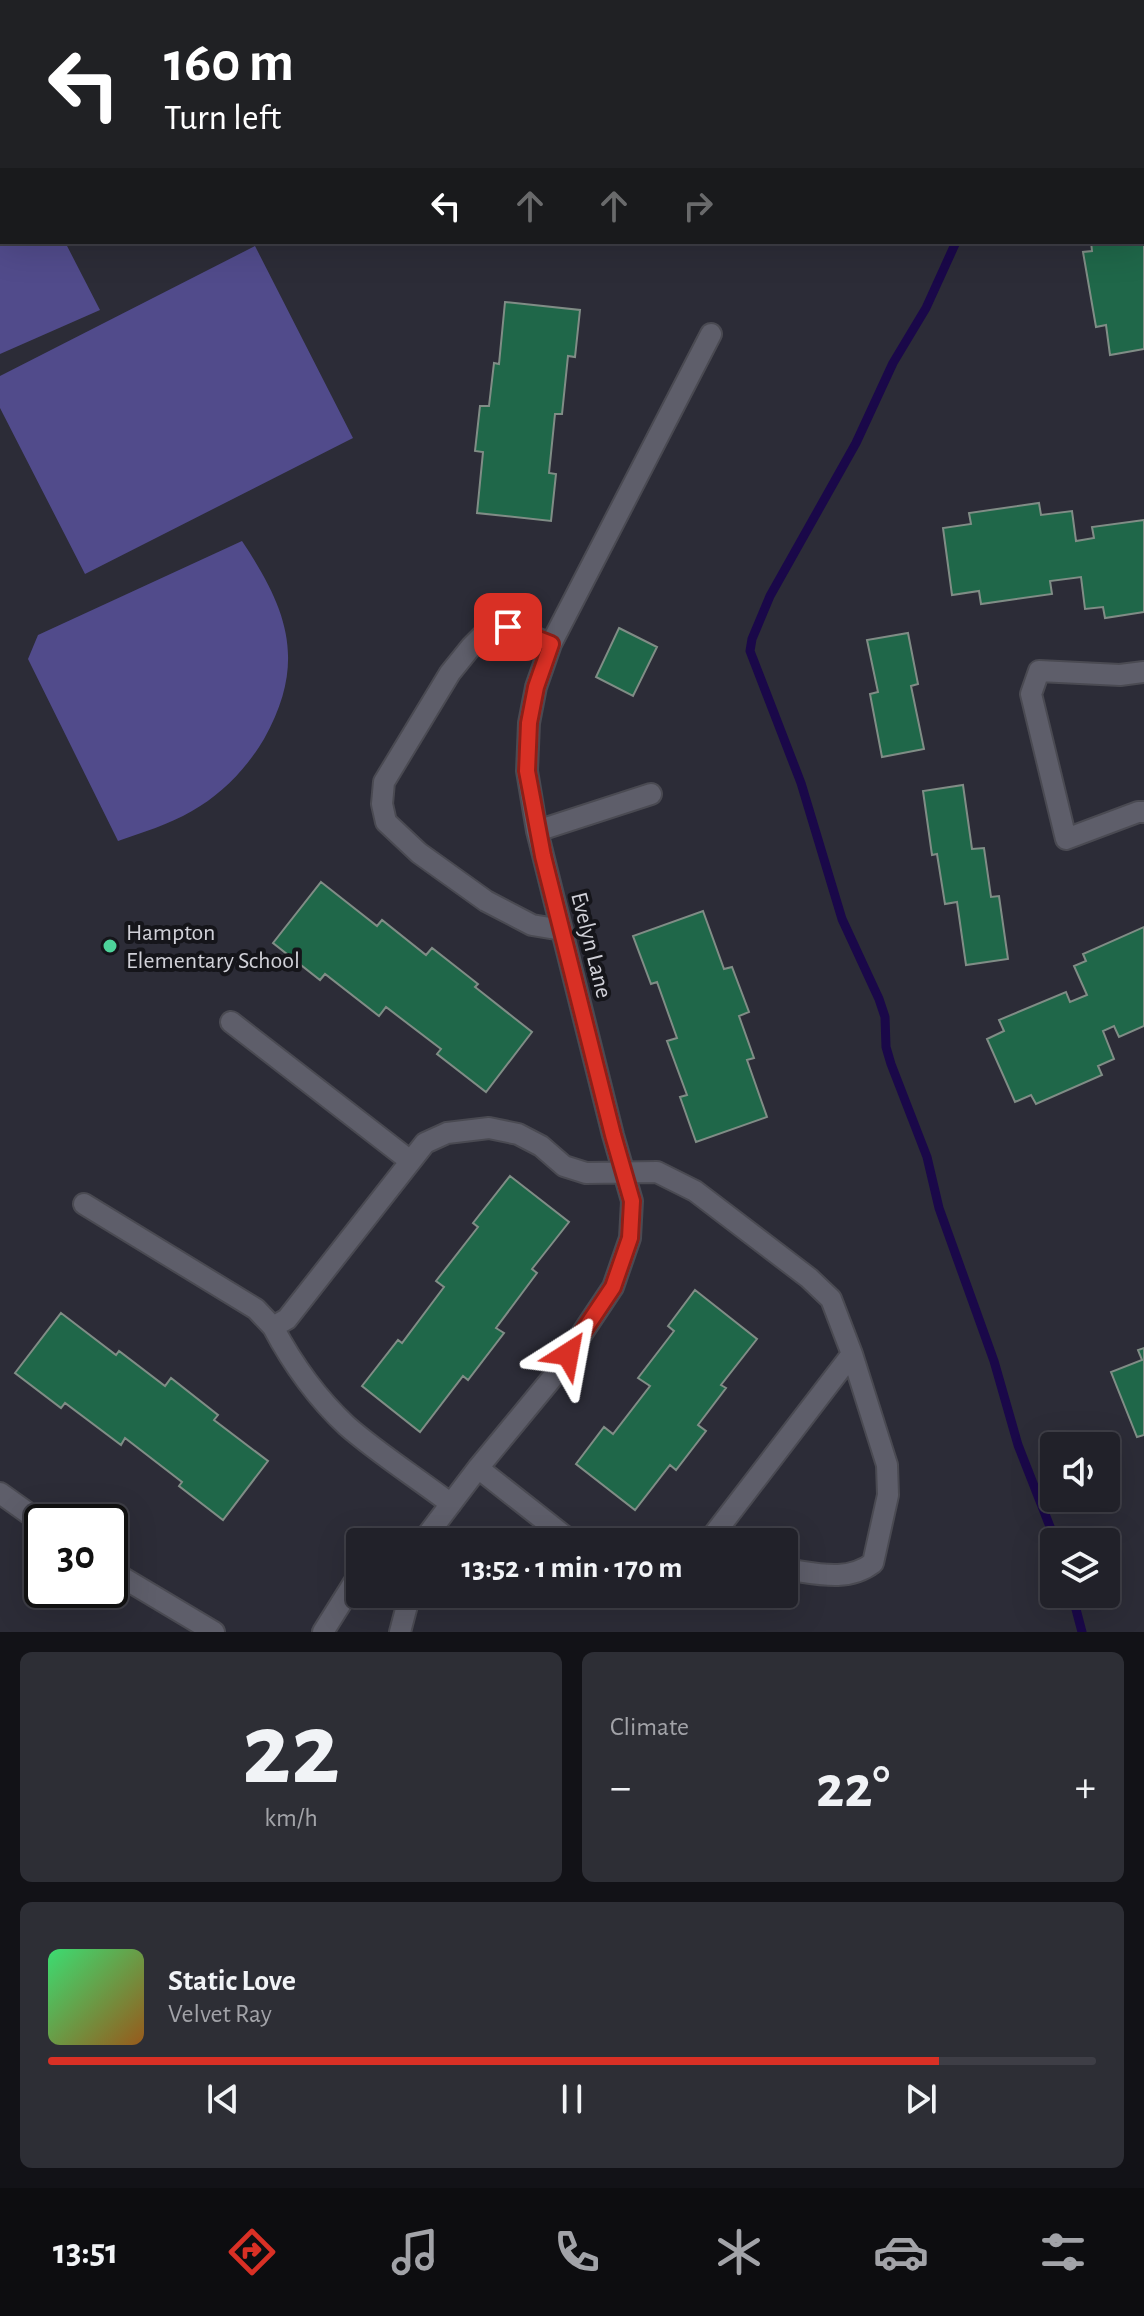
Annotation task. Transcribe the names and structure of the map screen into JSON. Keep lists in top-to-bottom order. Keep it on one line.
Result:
{"streets":{"street":["Evelyn Lane"]},"places":["Hampton Elementary School"],"page":{"turn":["160 m","Turn left"],"limit":"30","trip":"13:52 · 1 min · 170 m","tile":[["22","km/h"],"Climate"],"heat":["−","22°","+"],"song":["Static Love","Velvet Ray"],"tabs":"13:51"}}
